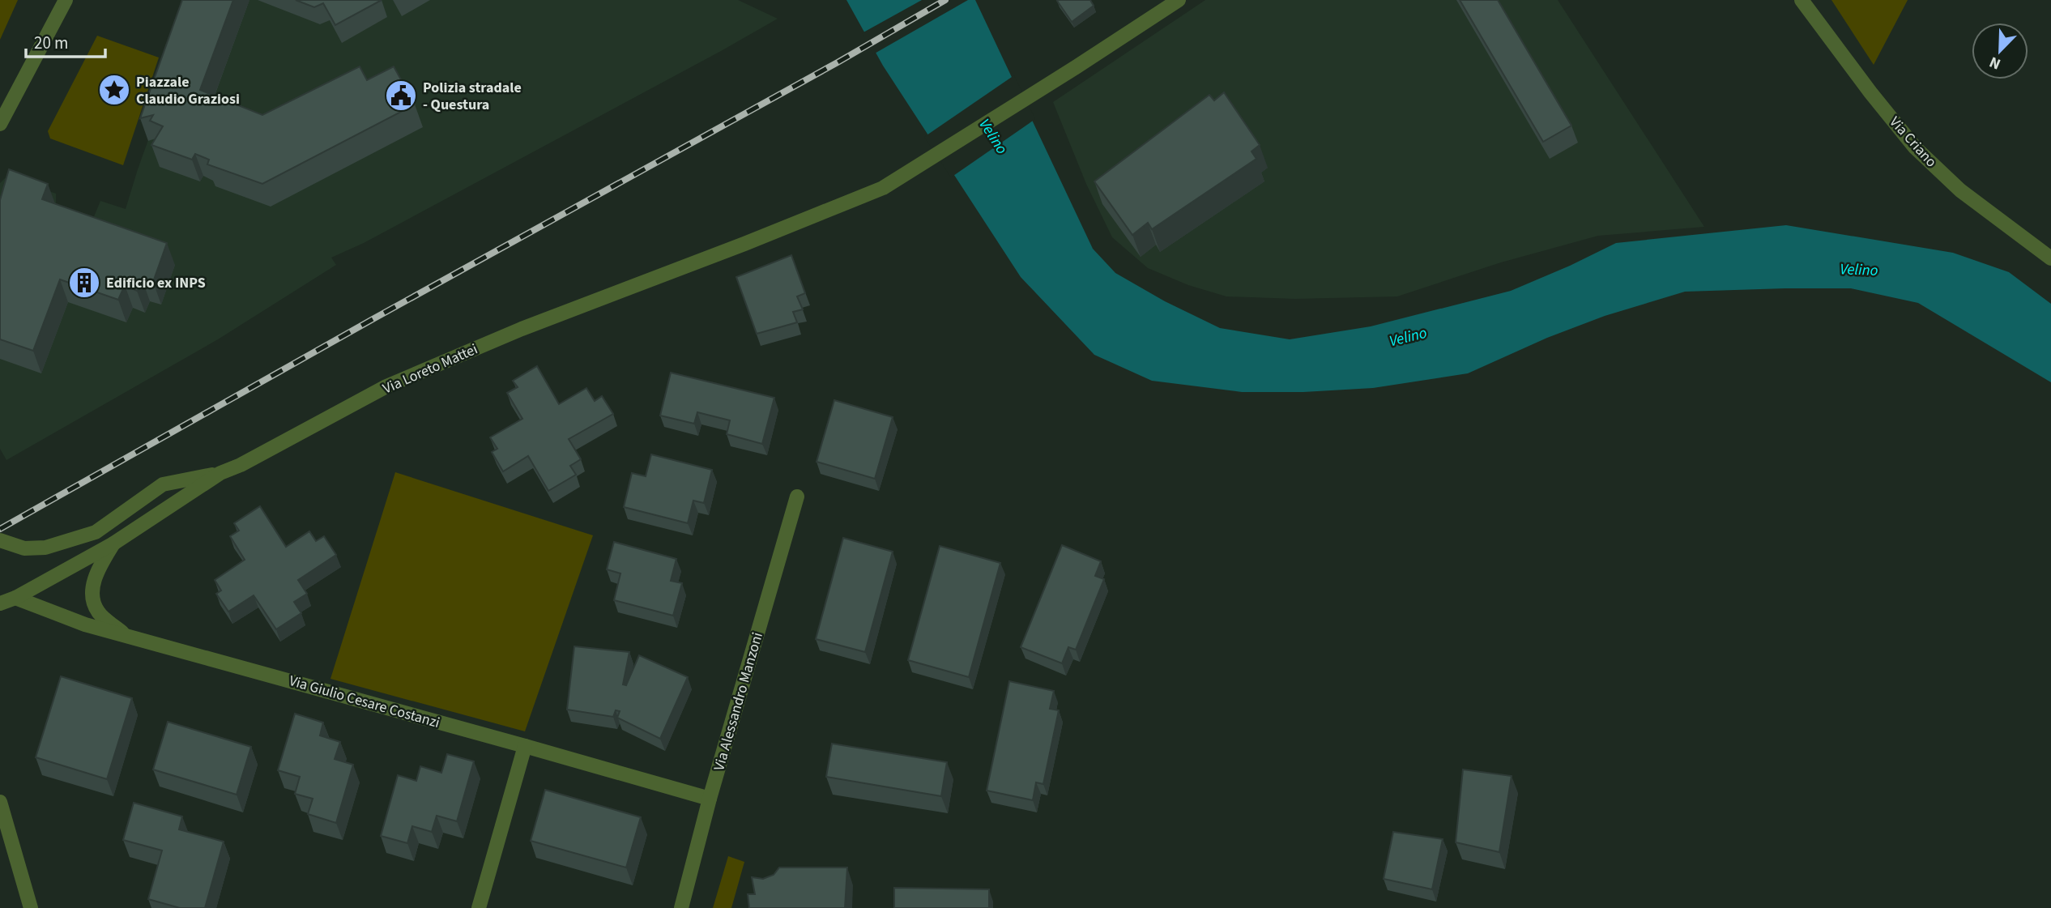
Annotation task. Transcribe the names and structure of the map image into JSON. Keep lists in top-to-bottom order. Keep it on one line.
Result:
{"streets":{"street":["Via Criano","Via Loreto Mattei","Via Giulio Cesare Costanzi","Via Alessandro Manzoni"]},"crossings":[["Via Loreto Mattei","Via Giulio Cesare Costanzi"],["Via Giulio Cesare Costanzi","Via Alessandro Manzoni"]],"water":["Velino"],"places":{"place":["Piazzale Claudio Graziosi"],"public building":["Polizia stradale - Questura"],"building":["Edificio ex INPS"]},"scale_bar":"20 m","north":"bottom left"}
